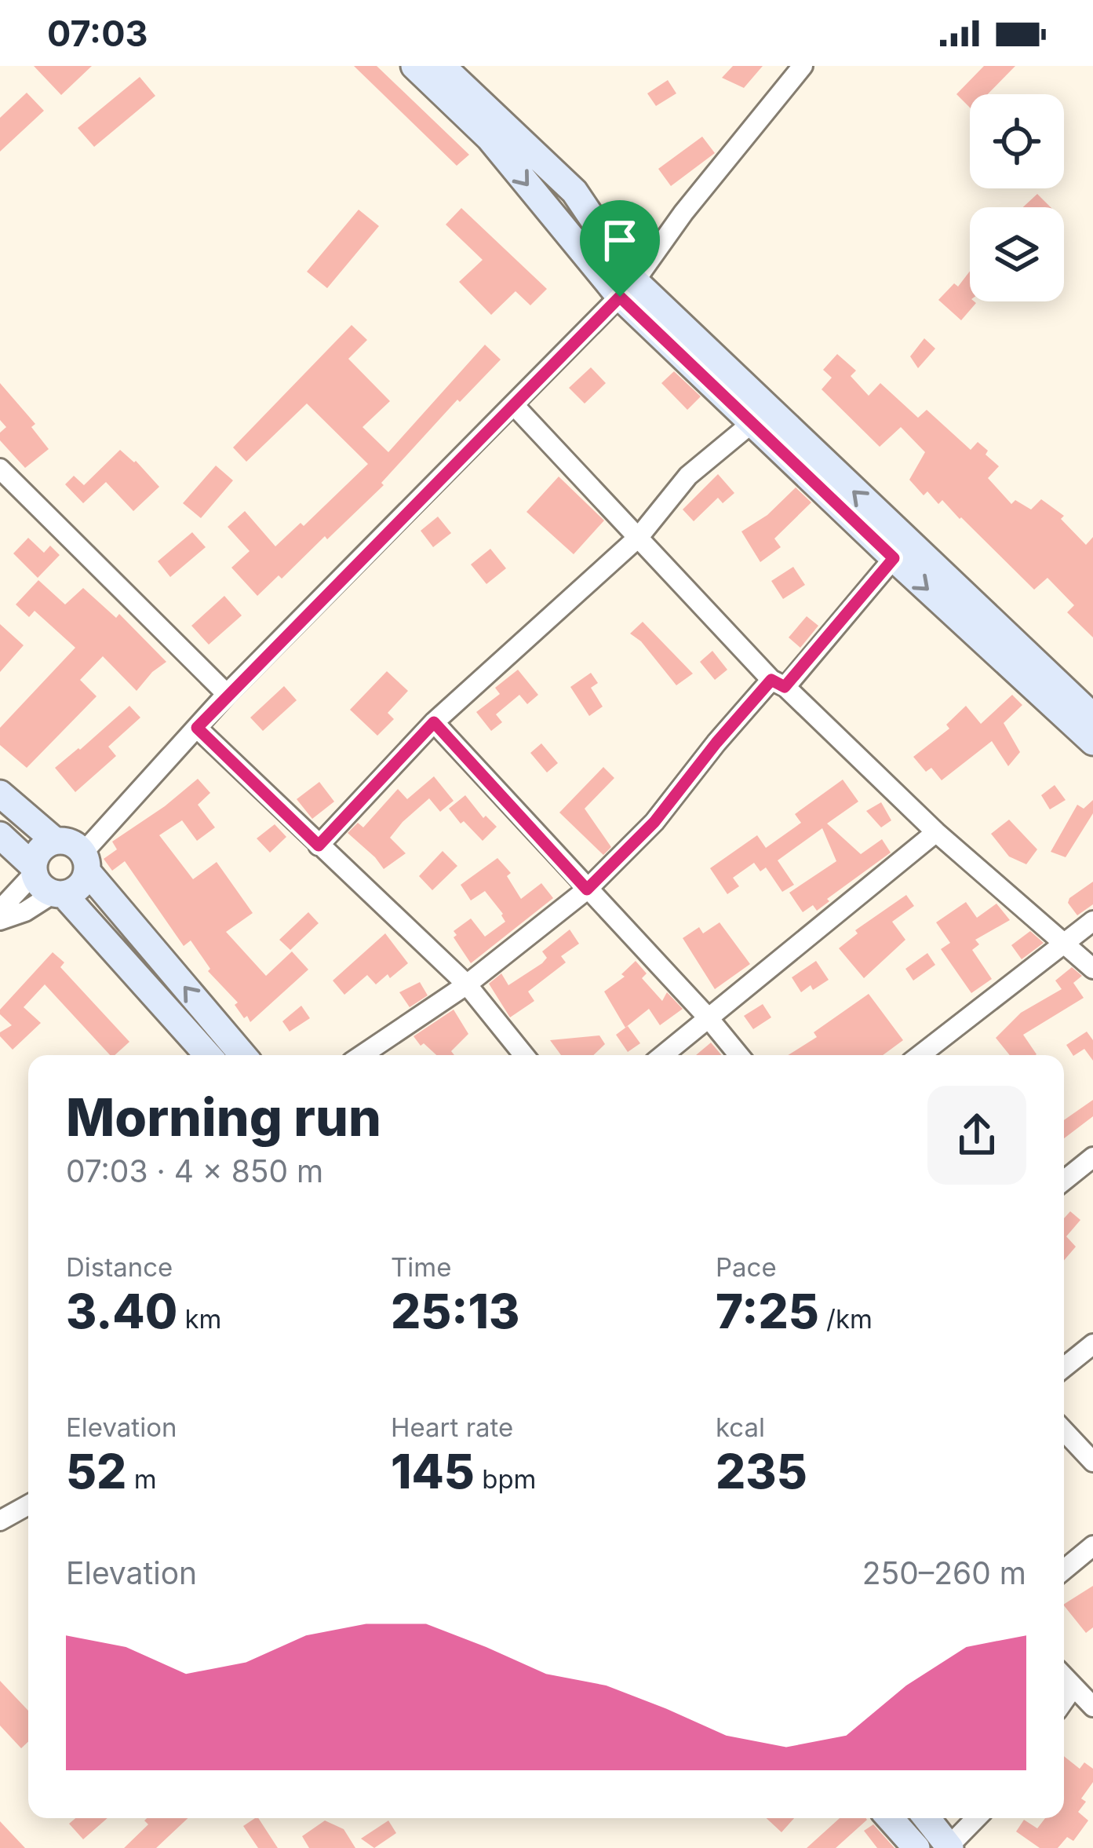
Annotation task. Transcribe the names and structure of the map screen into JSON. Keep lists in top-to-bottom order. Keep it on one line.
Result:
{"page":{"status":"07:03","heading":["Morning run","07:03 · 4 × 850 m"],"stats":[["Distance","3.40 km"],["Time","25:13"],["Pace","7:25 /km"],["Elevation","52 m"],["Heart rate","145 bpm"],["kcal","235"]],"chart":["Elevation","250–260 m"]}}
